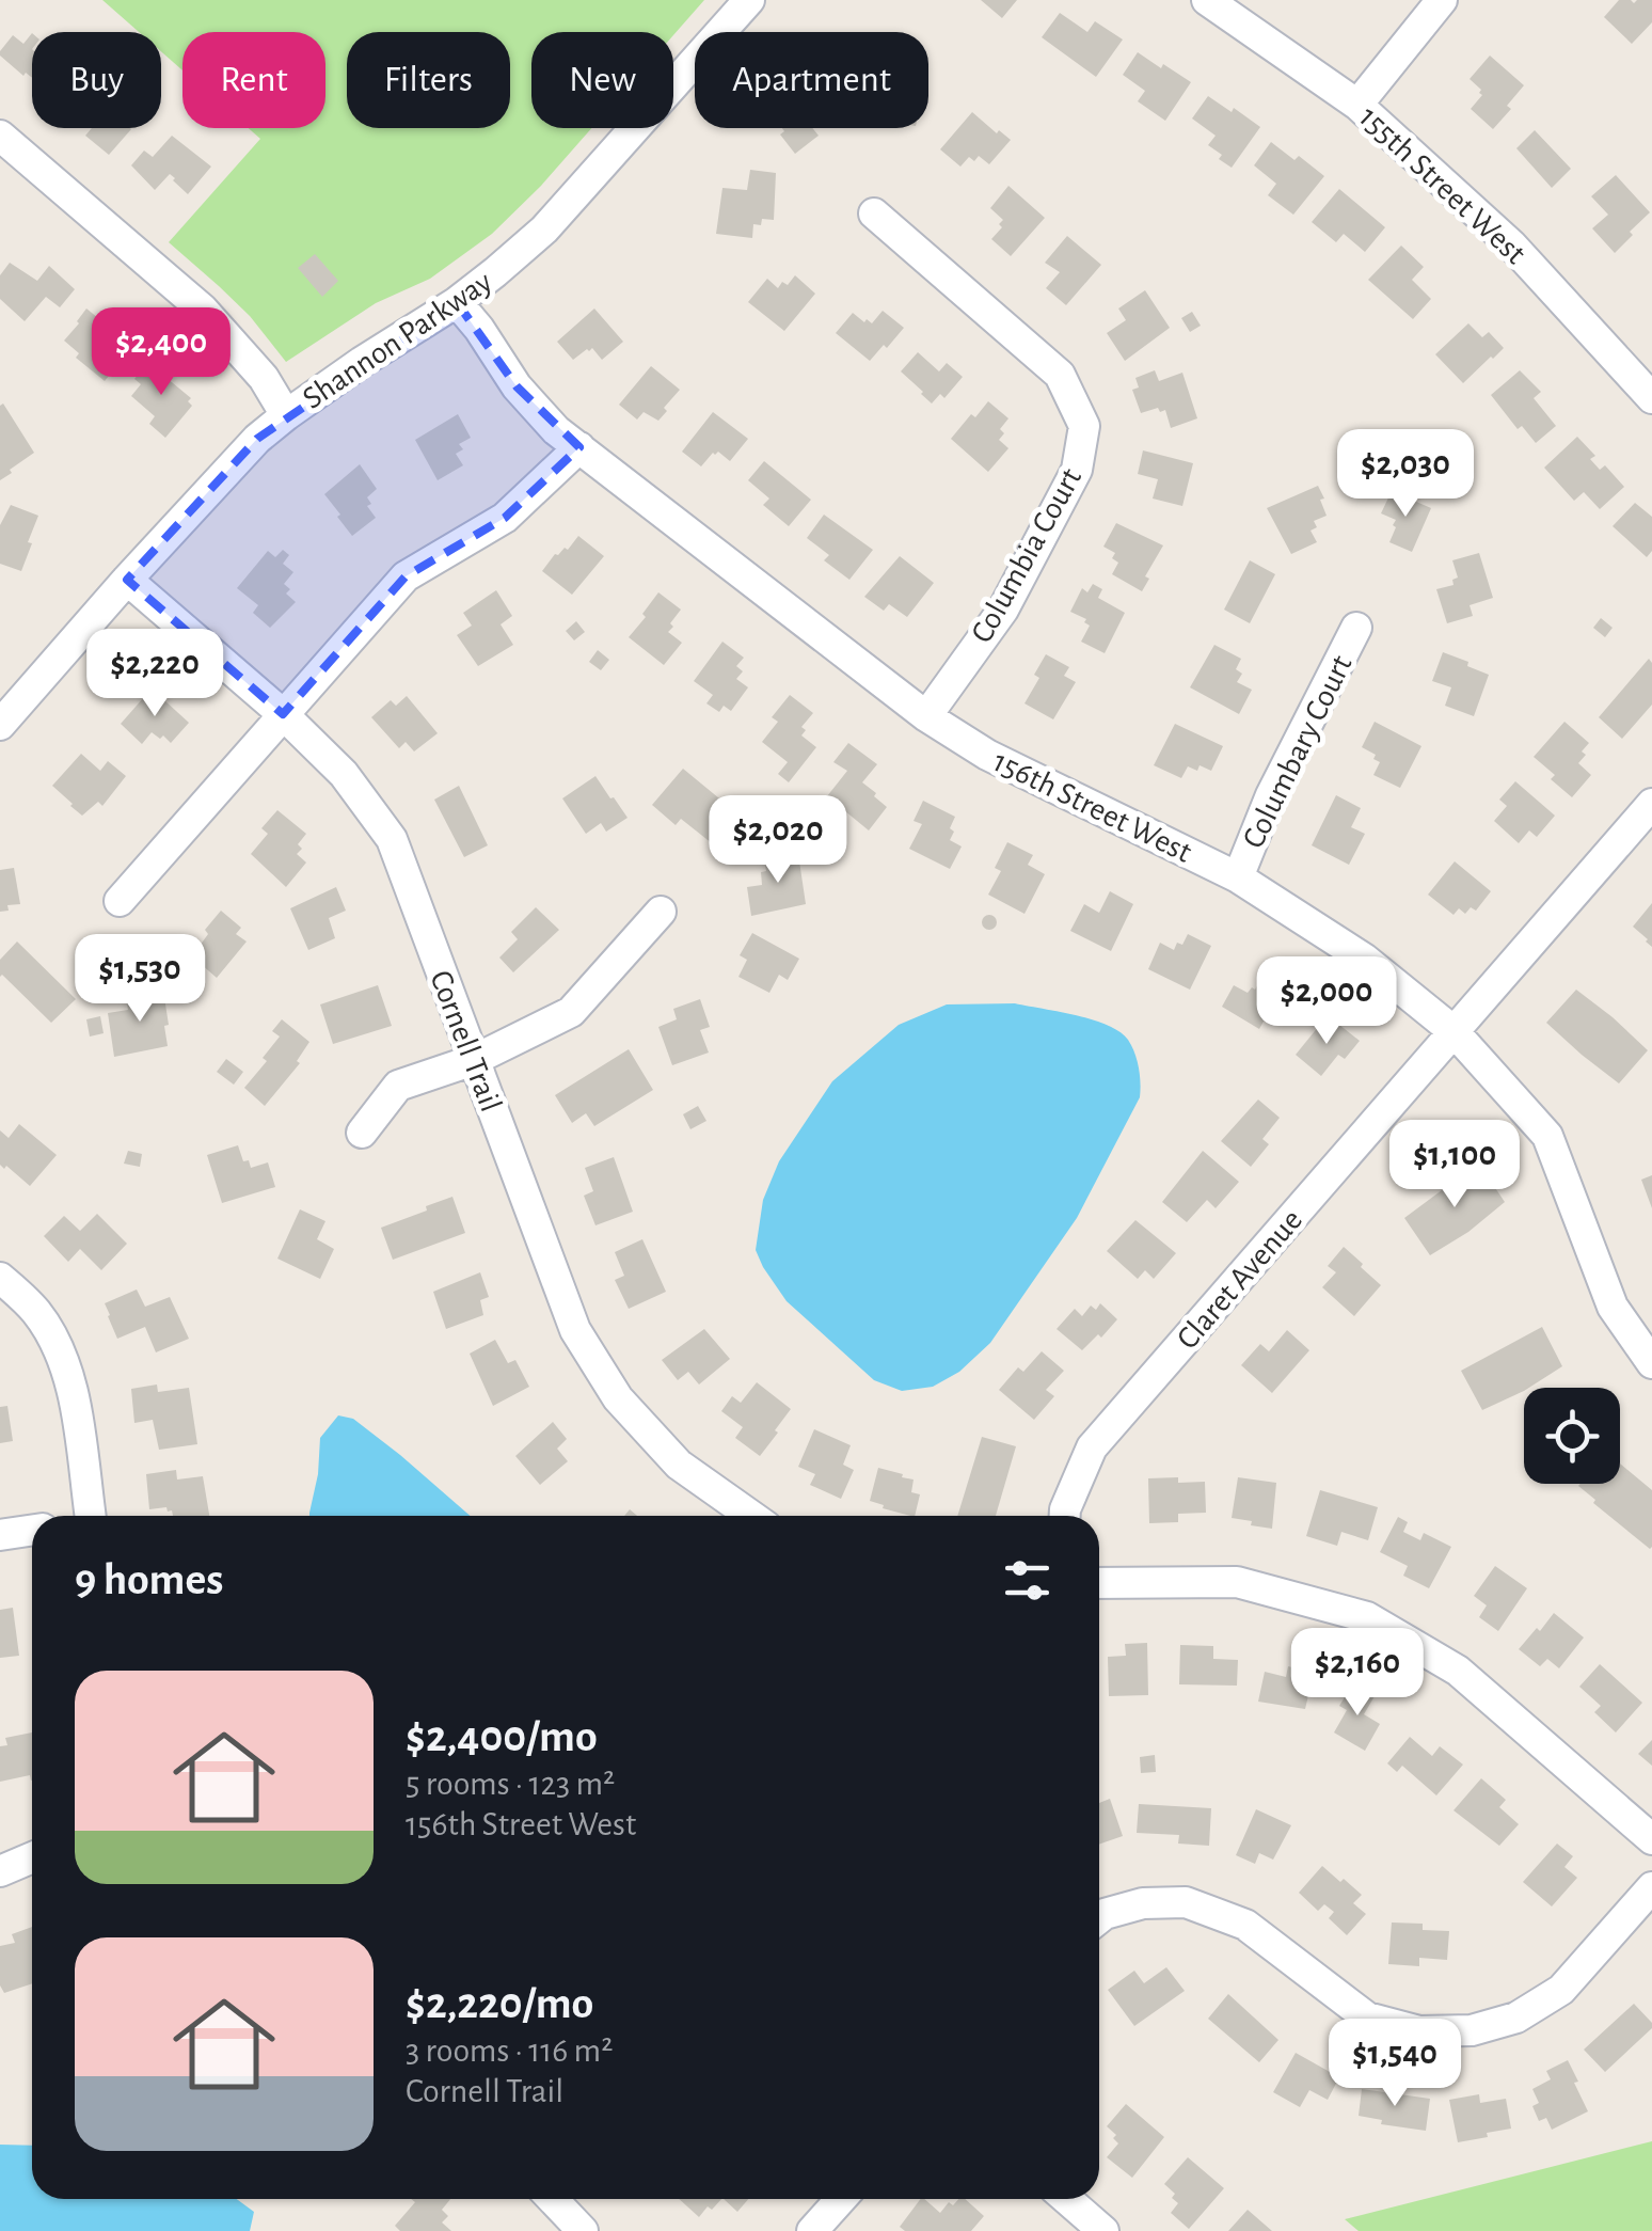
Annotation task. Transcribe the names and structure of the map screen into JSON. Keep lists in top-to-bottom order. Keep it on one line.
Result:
{"streets":{"street":["155th Street West","Shannon Parkway","Columbia Court","Columbary Court","156th Street West","Cornell Trail","Claret Avenue"]},"crossings":[["Shannon Parkway","156th Street West"],["Shannon Parkway","Cornell Trail"],["Columbia Court","156th Street West"],["Columbary Court","156th Street West"],["156th Street West","Claret Avenue"]],"page":{"chip":["Buy","Rent","Filters","New","Apartment"],"price":["$2,400","$2,030","$2,220","$2,020","$1,530","$2,000","$1,100","$2,160","$1,540"],"heading":"9 homes","list":[{"name":"$2,400/mo","note":"5 rooms · 123 m² · 156th Street West"},{"name":"$2,220/mo","note":"3 rooms · 116 m² · Cornell Trail"}]}}
